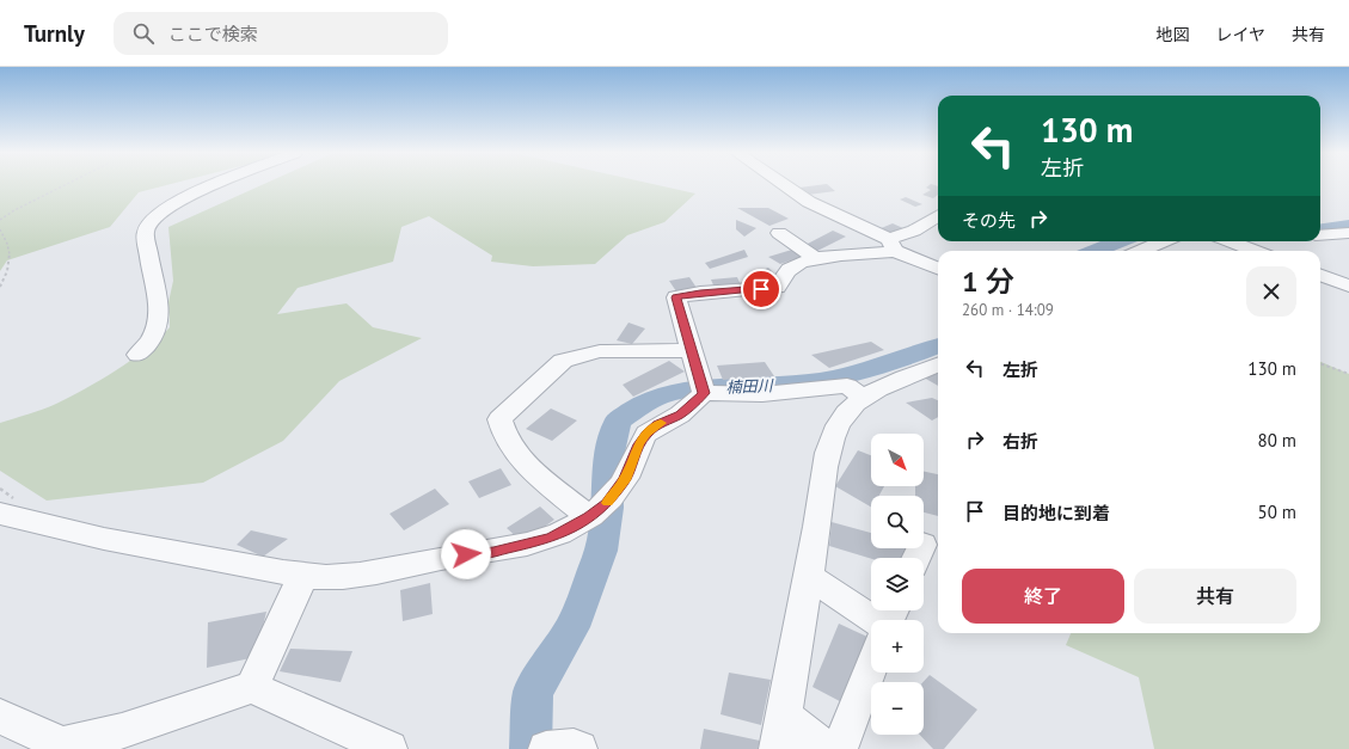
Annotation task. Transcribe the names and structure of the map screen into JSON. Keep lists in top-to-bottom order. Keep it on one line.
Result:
{"water":["楠田川"],"north":"bottom right","page":{"header":"Turnly","search":"ここで検索","nav":["地図","レイヤ","共有"],"turn":["130 m","左折"],"then":"その先","heading":["1 分","260 m · 14:09"],"list":[{"name":"左折","value":"130 m"},{"name":"右折","value":"80 m"},{"name":"目的地に到着","value":"50 m"}],"map_buttons":["+","−"],"buttons":["終了","共有"]}}
